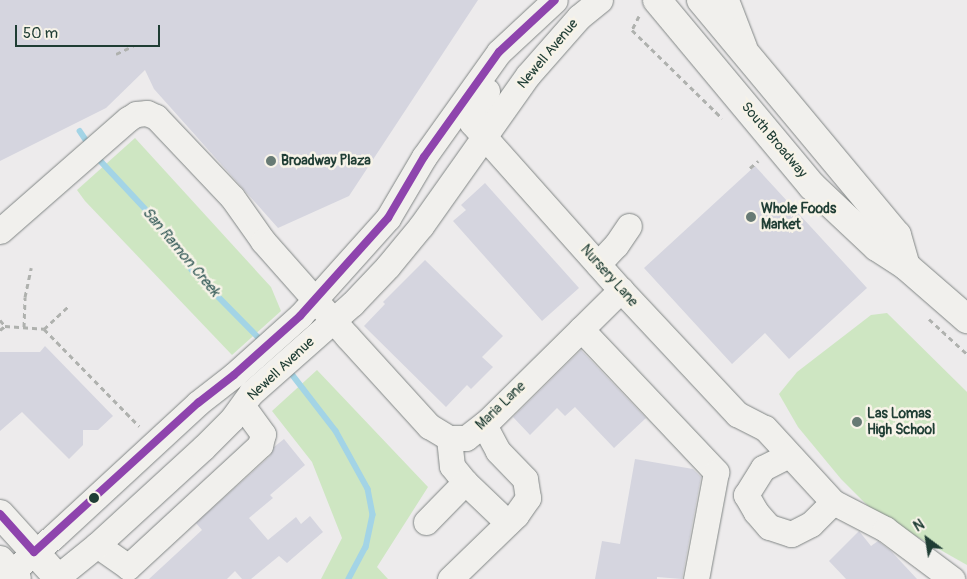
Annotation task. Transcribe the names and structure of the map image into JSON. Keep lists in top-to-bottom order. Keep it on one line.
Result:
{"streets":{"main road":["South Broadway"],"street":["Newell Avenue","Nursery Lane","Maria Lane"]},"crossings":[["Newell Avenue","Nursery Lane"],["Nursery Lane","Maria Lane"]],"water":["San Ramon Creek"],"places":["Broadway Plaza","Whole Foods Market","Las Lomas High School"],"scale_bar":"50 m","north":"top left"}
